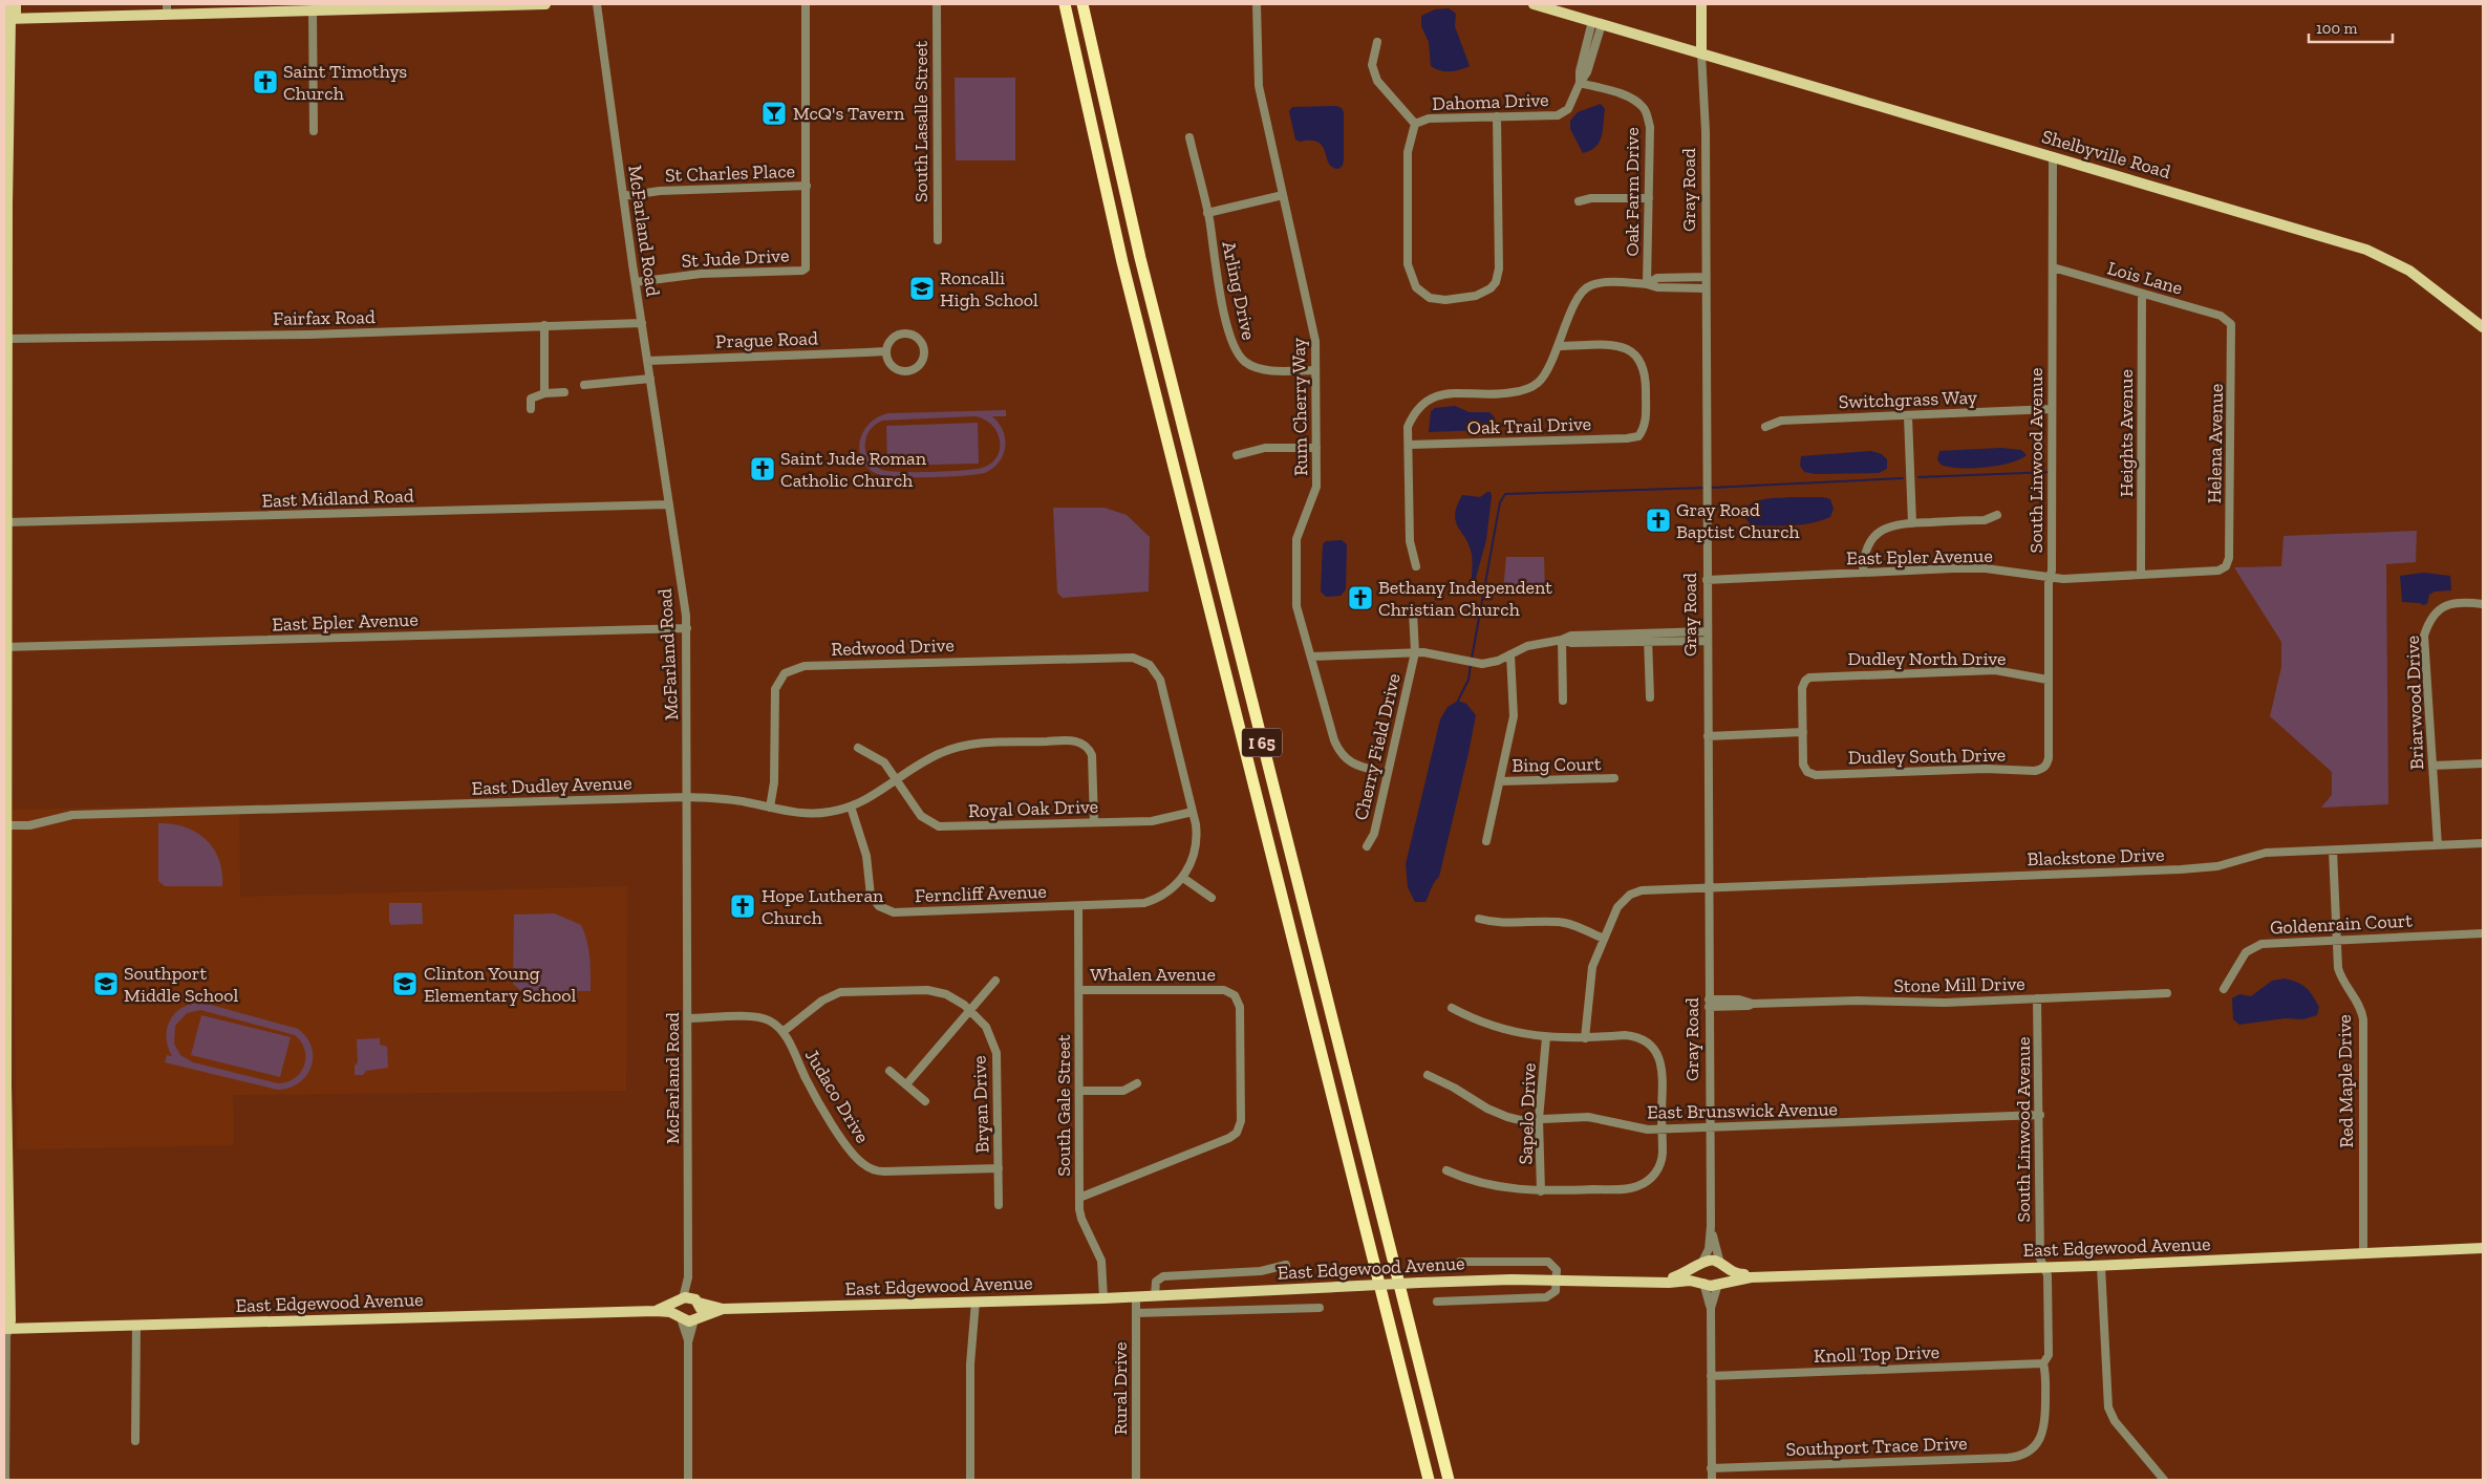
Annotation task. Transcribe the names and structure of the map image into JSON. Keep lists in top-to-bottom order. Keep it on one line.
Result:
{"streets":{"highway":["I 65"],"main road":["Shelbyville Road","Gray Road","East Edgewood Avenue"],"street":["Dahoma Drive","South Lasalle Street","St Charles Place","Oak Farm Drive","McFarland Road","St Jude Drive","Lois Lane","Arling Drive","Fairfax Road","Prague Road","Switchgrass Way","Rum Cherry Way","Oak Trail Drive","Heights Avenue","Helena Avenue","South Linwood Avenue","East Midland Road","East Epler Avenue","Redwood Drive","Dudley North Drive","Briarwood Drive","Cherry Field Drive","Dudley South Drive","Bing Court","East Dudley Avenue","Royal Oak Drive","Blackstone Drive","Ferncliff Avenue","Goldenrain Court","Whalen Avenue","Stone Mill Drive","Red Maple Drive","Judaco Drive","Bryan Drive","South Gale Street","East Brunswick Avenue","Sapelo Drive","Knoll Top Drive","Rural Drive","Southport Trace Drive"]},"crossings":[["Dahoma Drive","Shelbyville Road"],["Dahoma Drive","Oak Farm Drive"],["Shelbyville Road","Gray Road"],["Shelbyville Road","South Linwood Avenue"],["St Charles Place","McFarland Road"],["St Charles Place","St Jude Drive"],["Gray Road","East Epler Avenue"],["Gray Road","Blackstone Drive"],["Gray Road","Stone Mill Drive"],["Gray Road","East Brunswick Avenue"],["Gray Road","East Edgewood Avenue"],["McFarland Road","St Jude Drive"],["McFarland Road","Fairfax Road"],["McFarland Road","Prague Road"],["McFarland Road","East Midland Road"],["McFarland Road","East Epler Avenue"],["McFarland Road","East Dudley Avenue"],["McFarland Road","East Edgewood Avenue"],["Lois Lane","Heights Avenue"],["Lois Lane","Helena Avenue"],["Lois Lane","South Linwood Avenue"],["Arling Drive","Rum Cherry Way"],["Switchgrass Way","South Linwood Avenue"],["Rum Cherry Way","Cherry Field Drive"],["Heights Avenue","East Epler Avenue"],["Helena Avenue","East Epler Avenue"],["South Linwood Avenue","East Epler Avenue"],["South Linwood Avenue","Dudley North Drive"],["South Linwood Avenue","Dudley South Drive"],["South Linwood Avenue","Stone Mill Drive"],["South Linwood Avenue","East Brunswick Avenue"],["South Linwood Avenue","East Edgewood Avenue"],["South Linwood Avenue","Knoll Top Drive"],["South Linwood Avenue","Southport Trace Drive"],["Redwood Drive","East Dudley Avenue"],["Redwood Drive","Royal Oak Drive"],["Dudley North Drive","Dudley South Drive"],["Briarwood Drive","Blackstone Drive"],["East Dudley Avenue","Royal Oak Drive"],["East Dudley Avenue","Ferncliff Avenue"],["Blackstone Drive","Red Maple Drive"],["Ferncliff Avenue","South Gale Street"],["Goldenrain Court","Red Maple Drive"],["Whalen Avenue","South Gale Street"],["Red Maple Drive","East Edgewood Avenue"],["Judaco Drive","Bryan Drive"],["South Gale Street","East Edgewood Avenue"],["East Brunswick Avenue","Sapelo Drive"],["East Edgewood Avenue","Rural Drive"]],"places":{"church":["Saint Timothys Church","Saint Jude Roman Catholic Church","Gray Road Baptist Church","Bethany Independent Christian Church","Hope Lutheran Church"],"bar":["McQ's Tavern"],"school or university":["Roncalli High School","Southport Middle School","Clinton Young Elementary School"]},"scale_bar":"100 m"}
